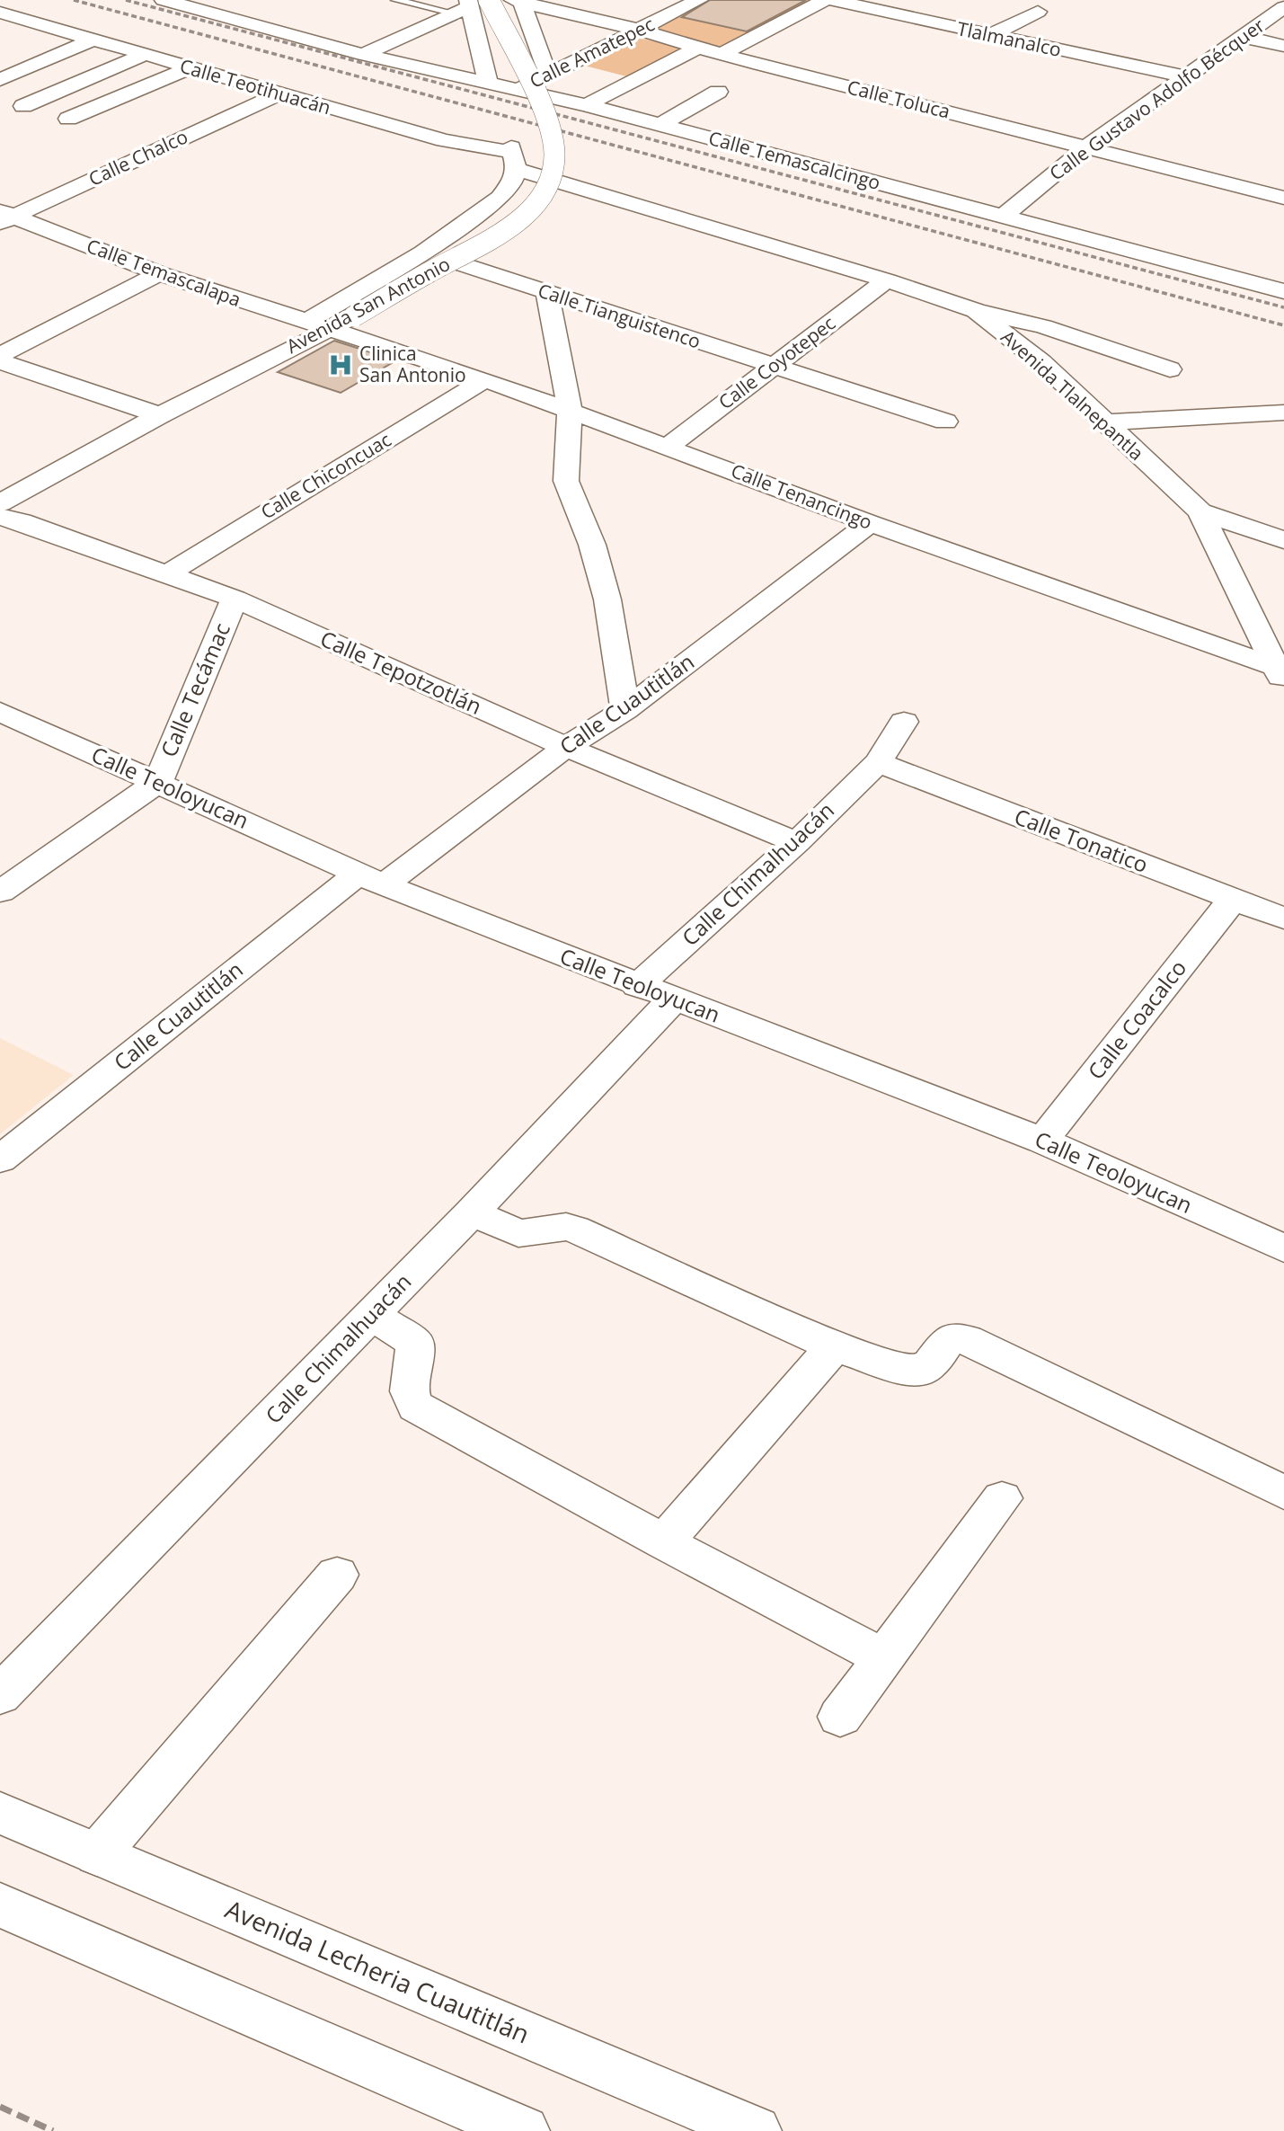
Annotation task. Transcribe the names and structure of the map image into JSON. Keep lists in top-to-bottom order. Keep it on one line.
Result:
{"streets":{"street":["Tlalmanalco","Calle Amatepec","Calle Teotihuacán","Calle Toluca","Calle Gustavo Adolfo Bécquer","Calle Chalco","Calle Temascalcingo","Calle Temascalapa","Avenida San Antonio","Calle Tianguistenco","Calle Coyotepec","Avenida Tlalnepantla","Calle Chiconcuac","Calle Tenancingo","Calle Tepotzotlán","Calle Tecámac","Calle Cuautitlán","Calle Teoloyucan","Calle Tonatico","Calle Chimalhuacán","Calle Coacalco","Avenida Lecheria Cuautitlán"]},"crossings":[["Tlalmanalco","Calle Gustavo Adolfo Bécquer"],["Calle Amatepec","Calle Toluca"],["Calle Amatepec","Calle Temascalcingo"],["Calle Teotihuacán","Calle Chalco"],["Calle Teotihuacán","Avenida San Antonio"],["Calle Teotihuacán","Avenida Tlalnepantla"],["Calle Toluca","Calle Gustavo Adolfo Bécquer"],["Calle Gustavo Adolfo Bécquer","Calle Temascalcingo"],["Calle Chalco","Calle Temascalapa"],["Calle Temascalapa","Avenida San Antonio"],["Calle Temascalapa","Calle Tenancingo"],["Avenida San Antonio","Calle Tenancingo"],["Calle Tianguistenco","Calle Coyotepec"],["Calle Coyotepec","Avenida Tlalnepantla"],["Calle Coyotepec","Calle Tenancingo"],["Avenida Tlalnepantla","Calle Tenancingo"],["Calle Chiconcuac","Calle Tenancingo"],["Calle Chiconcuac","Calle Tepotzotlán"],["Calle Tenancingo","Calle Cuautitlán"],["Calle Tepotzotlán","Calle Tecámac"],["Calle Tepotzotlán","Calle Cuautitlán"],["Calle Tepotzotlán","Calle Chimalhuacán"],["Calle Tecámac","Calle Teoloyucan"],["Calle Cuautitlán","Calle Teoloyucan"],["Calle Teoloyucan","Calle Chimalhuacán"],["Calle Teoloyucan","Calle Coacalco"],["Calle Tonatico","Calle Chimalhuacán"],["Calle Tonatico","Calle Coacalco"]],"places":{"hospital":["Clinica San Antonio"]}}
